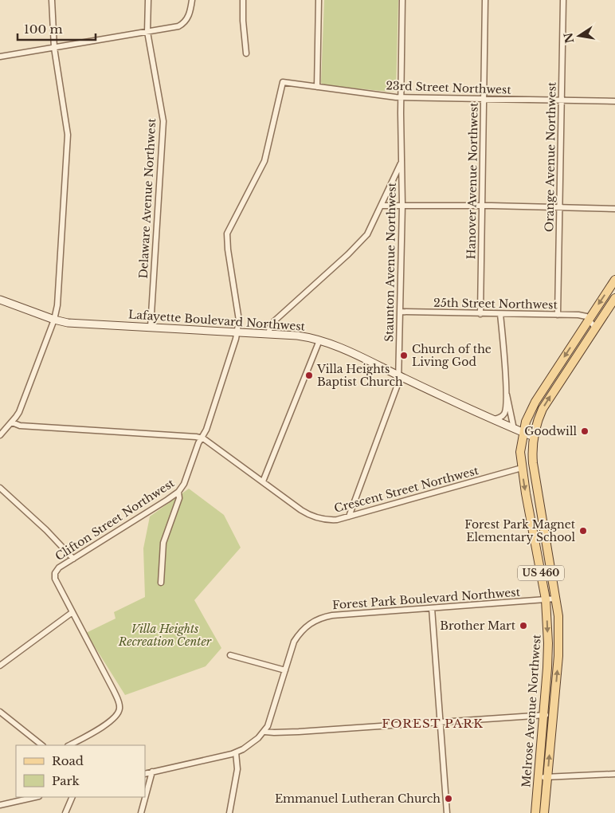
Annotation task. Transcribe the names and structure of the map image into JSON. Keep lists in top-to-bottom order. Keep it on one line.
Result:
{"streets":{"main road":["Lafayette Boulevard Northwest","US 460","Melrose Avenue Northwest"],"street":["23rd Street Northwest","Orange Avenue Northwest","Hanover Avenue Northwest","Delaware Avenue Northwest","Staunton Avenue Northwest","25th Street Northwest","Crescent Street Northwest","Clifton Street Northwest","Forest Park Boulevard Northwest"]},"crossings":[["23rd Street Northwest","Orange Avenue Northwest"],["23rd Street Northwest","Hanover Avenue Northwest"],["23rd Street Northwest","Staunton Avenue Northwest"],["23rd Street Northwest","Clifton Street Northwest"],["Orange Avenue Northwest","25th Street Northwest"],["Hanover Avenue Northwest","25th Street Northwest"],["Delaware Avenue Northwest","Lafayette Boulevard Northwest"],["Staunton Avenue Northwest","25th Street Northwest"],["Staunton Avenue Northwest","Lafayette Boulevard Northwest"],["Staunton Avenue Northwest","Crescent Street Northwest"],["25th Street Northwest","Melrose Avenue Northwest"],["Lafayette Boulevard Northwest","Clifton Street Northwest"],["Lafayette Boulevard Northwest","Melrose Avenue Northwest"],["Crescent Street Northwest","Clifton Street Northwest"],["Crescent Street Northwest","Melrose Avenue Northwest"],["Forest Park Boulevard Northwest","Melrose Avenue Northwest"]],"districts":["FOREST PARK"],"parks":["Villa Heights Recreation Center"],"places":["Church of the Living God","Villa Heights Baptist Church","Goodwill","Forest Park Magnet Elementary School","Brother Mart","Emmanuel Lutheran Church"],"legend":["Road","Park"],"scale_bar":"100 m","north":"left"}
